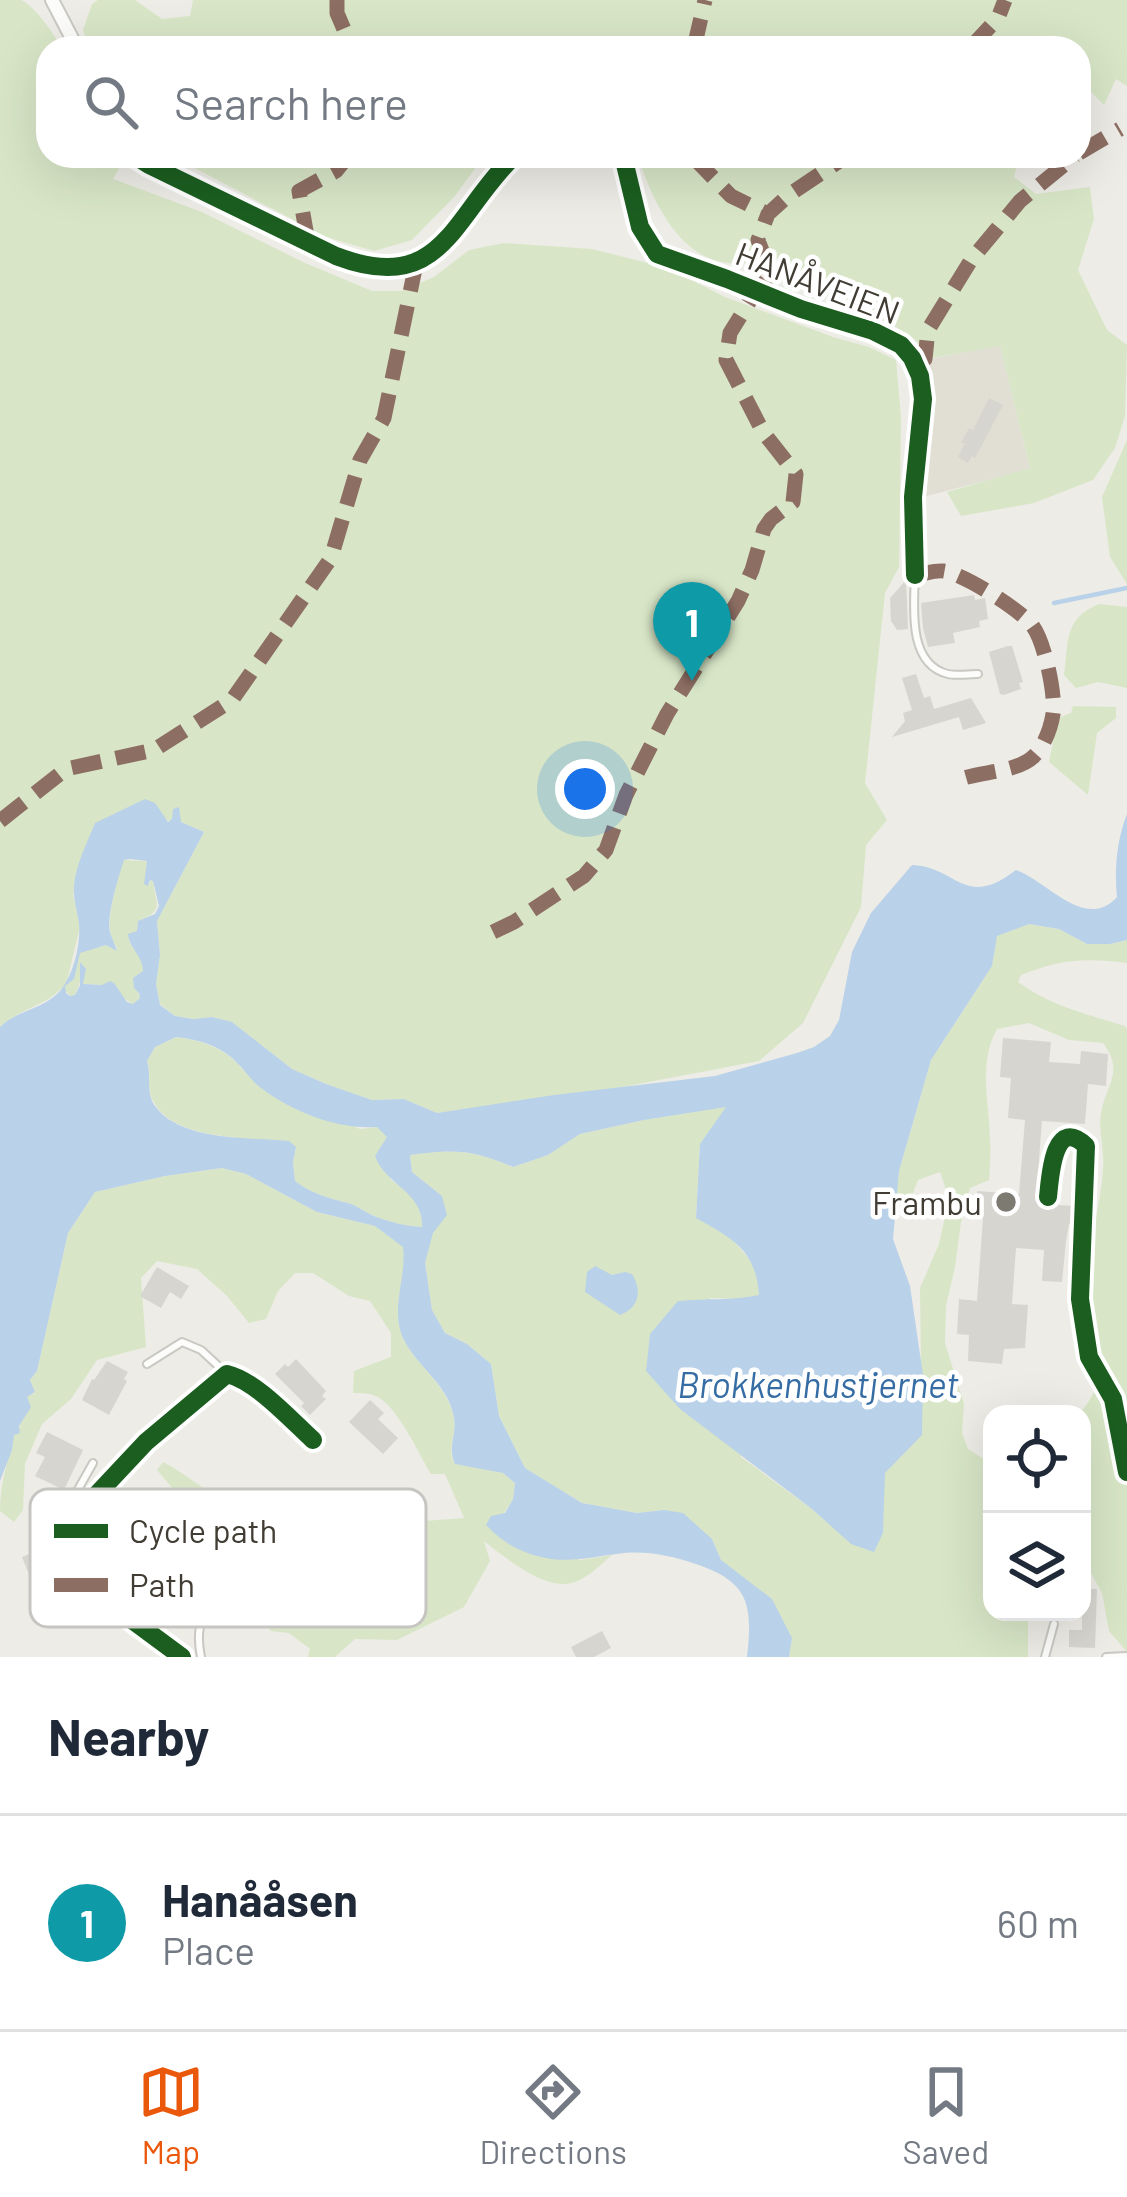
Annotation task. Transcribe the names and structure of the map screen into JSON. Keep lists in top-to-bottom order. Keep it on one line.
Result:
{"streets":{"street":["HANÅVEIEN"]},"water":["Brokkenhustjernet"],"places":["Frambu"],"legend":["Cycle path","Path"],"page":{"search":"Search here","pins":"1","heading":"Nearby","list":[{"mark":"1","name":"Hanååsen","note":"Place","value":"60 m"}],"nav":["Map","Directions","Saved"]}}
